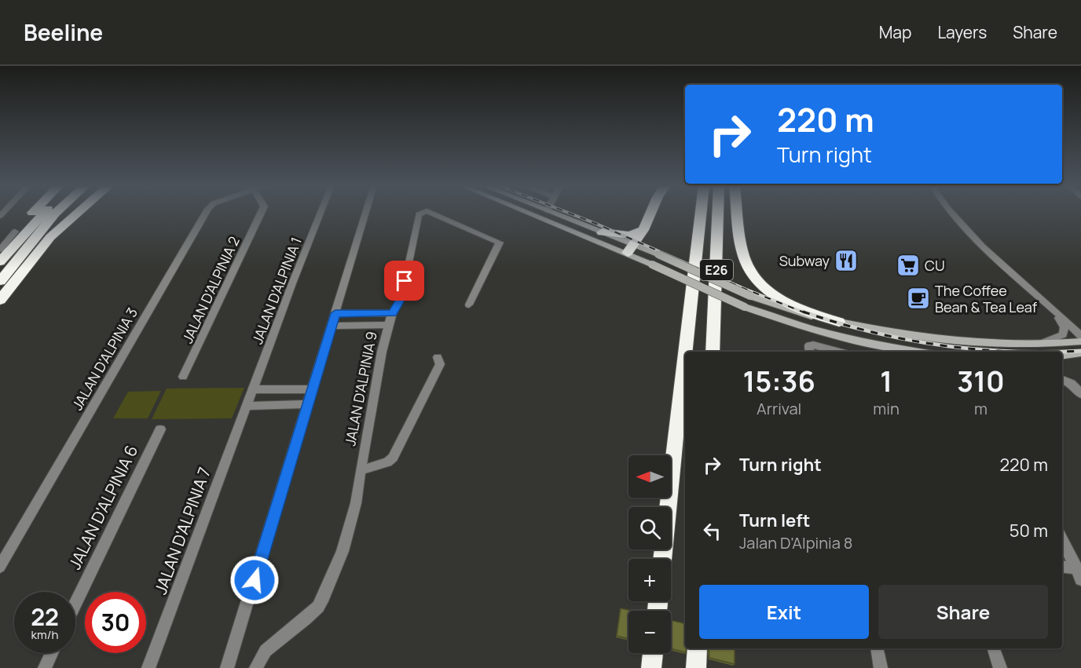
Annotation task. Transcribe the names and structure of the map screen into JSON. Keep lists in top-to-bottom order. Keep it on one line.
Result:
{"streets":{"highway":["E26"],"street":["JALAN D'ALPINIA 2","JALAN D'ALPINIA 1","JALAN D'ALPINIA 3","JALAN D'ALPINIA 9","JALAN D'ALPINIA 6","JALAN D'ALPINIA 7"]},"crossings":[["JALAN D'ALPINIA 1","JALAN D'ALPINIA 7"]],"places":{"restaurant":["Subway"],"supermarket":["CU"],"cafe":["The Coffee Bean & Tea Leaf"]},"north":"left","page":{"header":"Beeline","nav":["Map","Layers","Share"],"turn":["220 m","Turn right"],"eta":["15:36","Arrival","1","min","310","m"],"list":[{"name":"Turn right","value":"220 m"},{"name":"Turn left","note":"Jalan D'Alpinia 8","value":"50 m"}],"map_buttons":["+","−"],"buttons":["Exit","Share"],"speed":"22 km/h","limit":"30"}}
